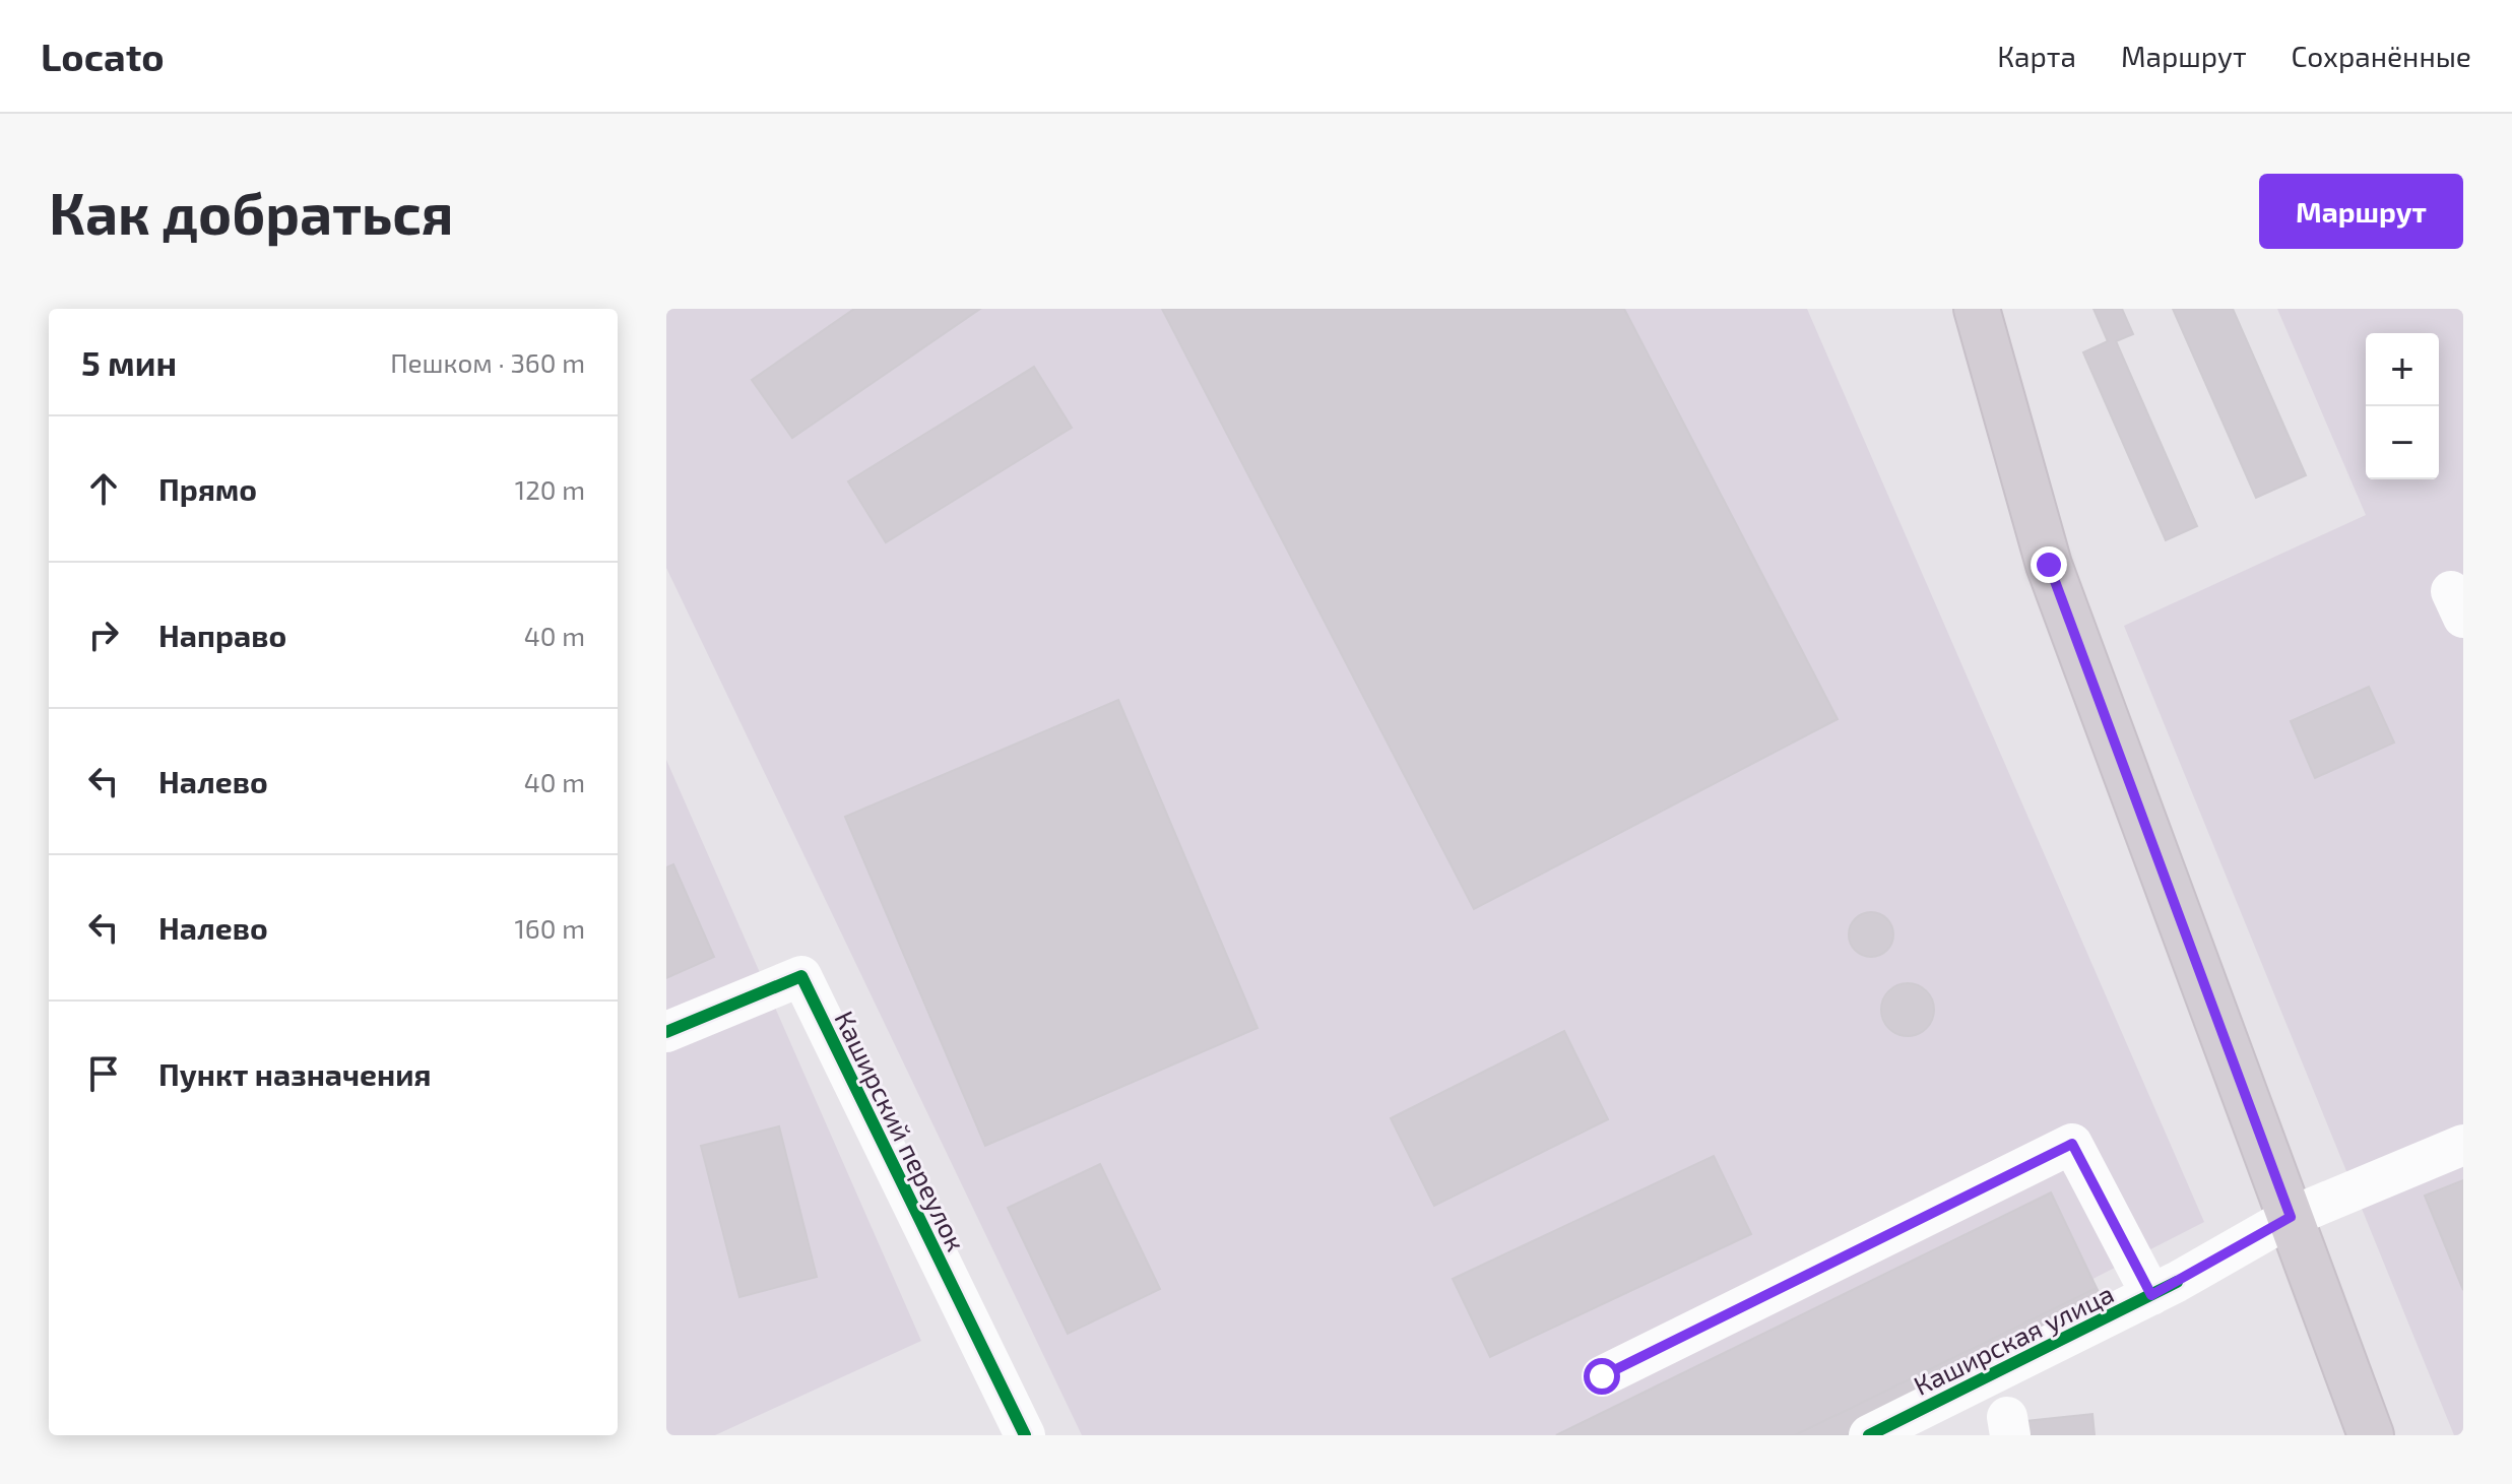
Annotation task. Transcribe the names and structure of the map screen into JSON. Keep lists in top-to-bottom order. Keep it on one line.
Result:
{"streets":{"street":["Каширский переулок","Каширская улица"]},"page":{"header":"Locato","nav":["Карта","Маршрут","Сохранённые"],"buttons":"Маршрут","title":"Как добраться","heading":["5 мин","Пешком · 360 m"],"map_buttons":["+","−"],"list":[["Прямо","120 m"],["Направо","40 m"],["Налево","40 m"],["Налево","160 m"],"Пункт назначения"]}}
